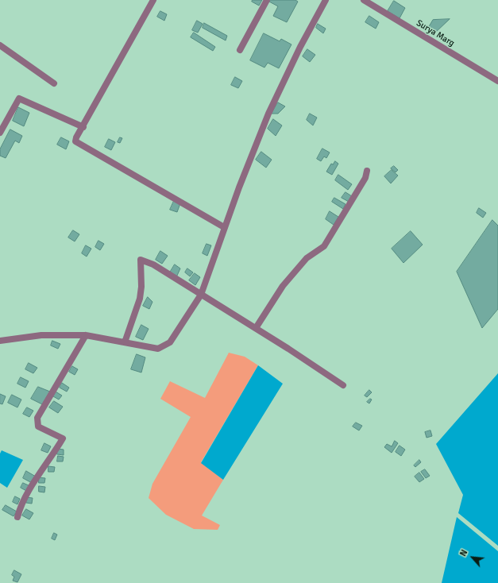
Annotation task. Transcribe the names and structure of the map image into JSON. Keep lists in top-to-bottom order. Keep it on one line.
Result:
{"streets":{"street":["Surya Marg"]},"north":"top left"}
